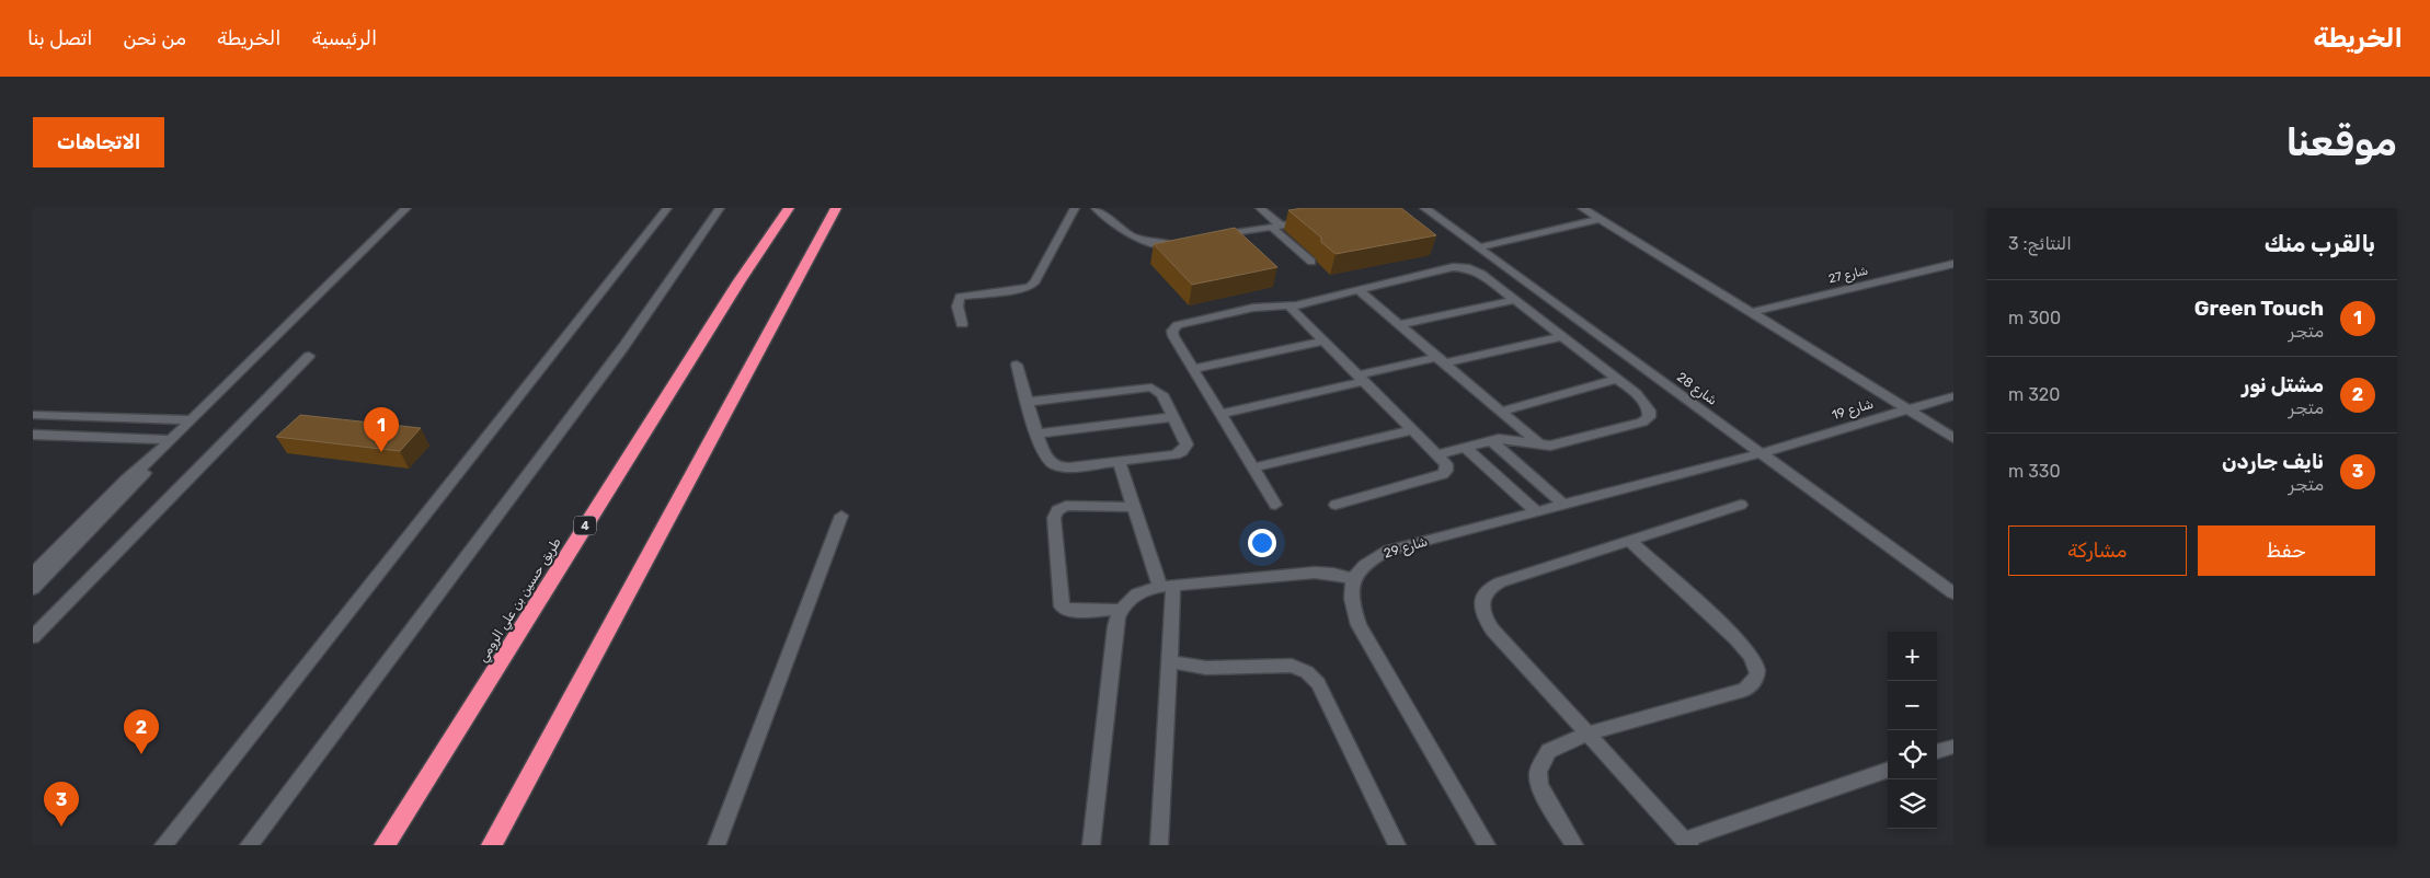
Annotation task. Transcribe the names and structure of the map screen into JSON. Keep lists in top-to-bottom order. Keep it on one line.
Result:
{"streets":{"highway":["4","طريق حسين بن علي الرومي"],"street":["شارع 27","شارع 28","شارع 19","شارع 29"]},"crossings":[["شارع 28","شارع 19"],["شارع 28","شارع 29"],["شارع 19","شارع 29"]],"page":{"header":"الخريطة","nav":["الرئيسية","الخريطة","من نحن","اتصل بنا"],"buttons":["الاتجاهات",["حفظ","مشاركة"]],"title":"موقعنا","heading":["بالقرب منك","النتائج: 3"],"list":[{"mark":"1","name":"Green Touch","note":"متجر","value":"300 m"},{"mark":"2","name":"مشتل نور","note":"متجر","value":"320 m"},{"mark":"3","name":"نايف جاردن","note":"متجر","value":"330 m"}],"pins":["1","2","3"],"map_buttons":["+","−"]}}
